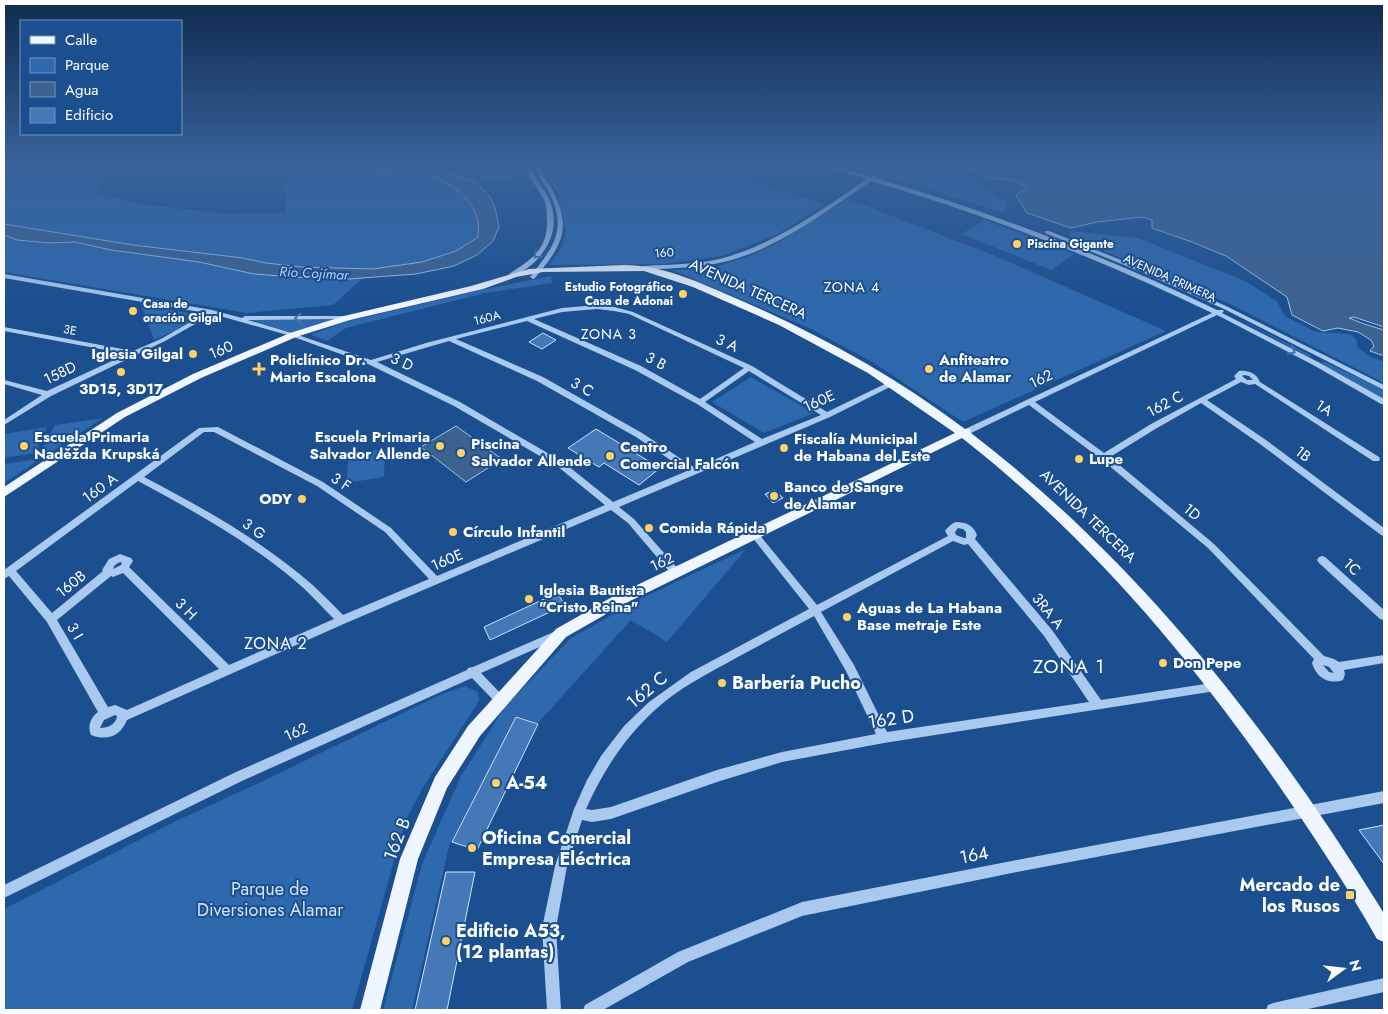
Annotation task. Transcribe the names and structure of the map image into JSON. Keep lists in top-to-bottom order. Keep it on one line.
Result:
{"streets":{"main road":["160","AVENIDA TERCERA","162","162 B"],"street":["AVENIDA PRIMERA","160A","3E","3 A","3 B","3 D","158D","3 C","160E","162 C","1A","1B","3 F","160 A","1D","3 G","1C","160B","3 H","3RA A","3 I","162 D","164"]},"crossings":[["160","AVENIDA TERCERA"],["160","3 D"],["AVENIDA PRIMERA","162"],["AVENIDA TERCERA","162"],["AVENIDA TERCERA","160E"],["AVENIDA TERCERA","162 D"],["AVENIDA TERCERA","164"],["160A","3 A"],["160A","3 B"],["160A","3 D"],["160A","3 C"],["3E","158D"],["3 A","160E"],["3 B","160E"],["3 D","158D"],["3 D","162"],["3 D","160E"],["162","1D"],["162","162 B"],["3 C","160E"],["160E","3 F"],["160E","3 G"],["160E","3 H"],["162 C","1A"],["162 C","1B"],["162 C","1D"],["162 C","3RA A"],["162 C","162 D"],["3 F","160 A"],["160 A","3 G"],["160 A","3 I"],["160B","3 H"],["160B","3 I"],["3RA A","162 D"]],"districts":["ZONA 4","ZONA 3","ZONA 2","ZONA 1"],"water":["Río Cojímar"],"parks":["Parque de Diversiones Alamar"],"places":{"other":["Piscina Gigante","Estudio Fotográfico Casa de Adonai","Casa de oración Gilgal","Iglesia Gilgal","Anfiteatro de Alamar","3D15, 3D17","Escuela Primaria Naděžda Krupská","Escuela Primaria Salvador Allende","Fiscalía Municipal de Habana del Este","Piscina Salvador Allende","Centro Comercial Falcón","Lupe","Banco de Sangre de Alamar","ODY","Comida Rápida","Círculo Infantil","Iglesia Bautista \"Cristo Reina\"","Aguas de La Habana Base metraje Este","Don Pepe","Barbería Pucho","A-54","Oficina Comercial Empresa Eléctrica","Edificio A53, (12 plantas)"],"health":["Policlínico Dr. Mario Escalona"],"transit":["Mercado de los Rusos"]},"legend":["Calle","Parque","Agua","Edificio"],"north":"right"}
